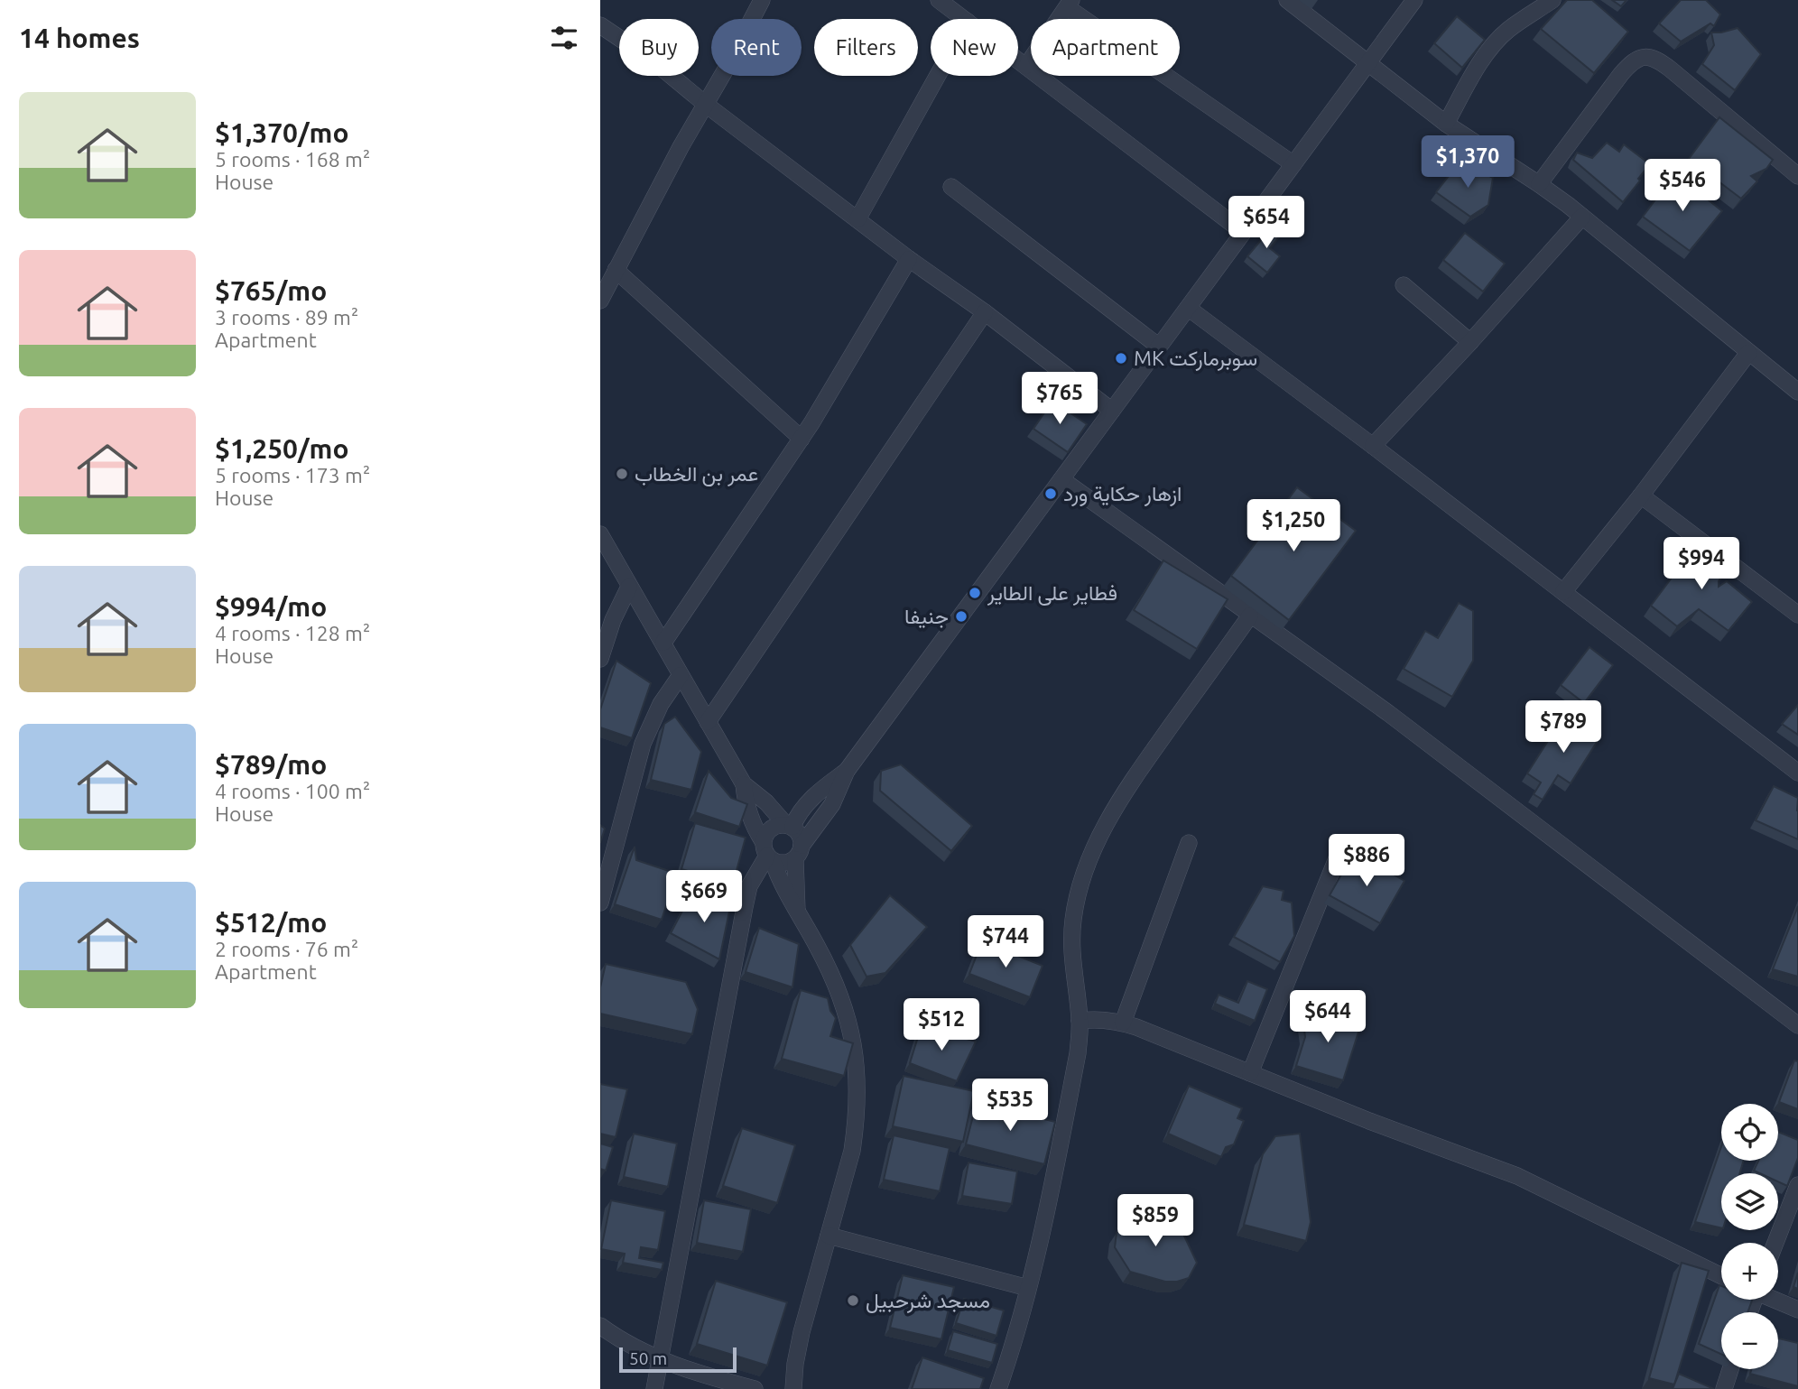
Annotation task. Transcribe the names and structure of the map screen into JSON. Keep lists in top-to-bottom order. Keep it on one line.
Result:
{"places":["MK سوبرماركت","عمر بن الخطاب","ازهار حكاية ورد","فطاير على الطاير","جنيفا","مسجد شرحبيل"],"scale_bar":"50 m","page":{"heading":"14 homes","chip":["Buy","Rent","Filters","New","Apartment"],"list":[{"name":"$1,370/mo","note":"5 rooms · 168 m² · House"},{"name":"$765/mo","note":"3 rooms · 89 m² · Apartment"},{"name":"$1,250/mo","note":"5 rooms · 173 m² · House"},{"name":"$994/mo","note":"4 rooms · 128 m² · House"},{"name":"$789/mo","note":"4 rooms · 100 m² · House"},{"name":"$512/mo","note":"2 rooms · 76 m² · Apartment"}],"price":["$1,370","$546","$654","$765","$1,250","$994","$789","$886","$669","$744","$644","$512","$535","$859"],"map_buttons":["+","−"],"scale":"50 m"}}
